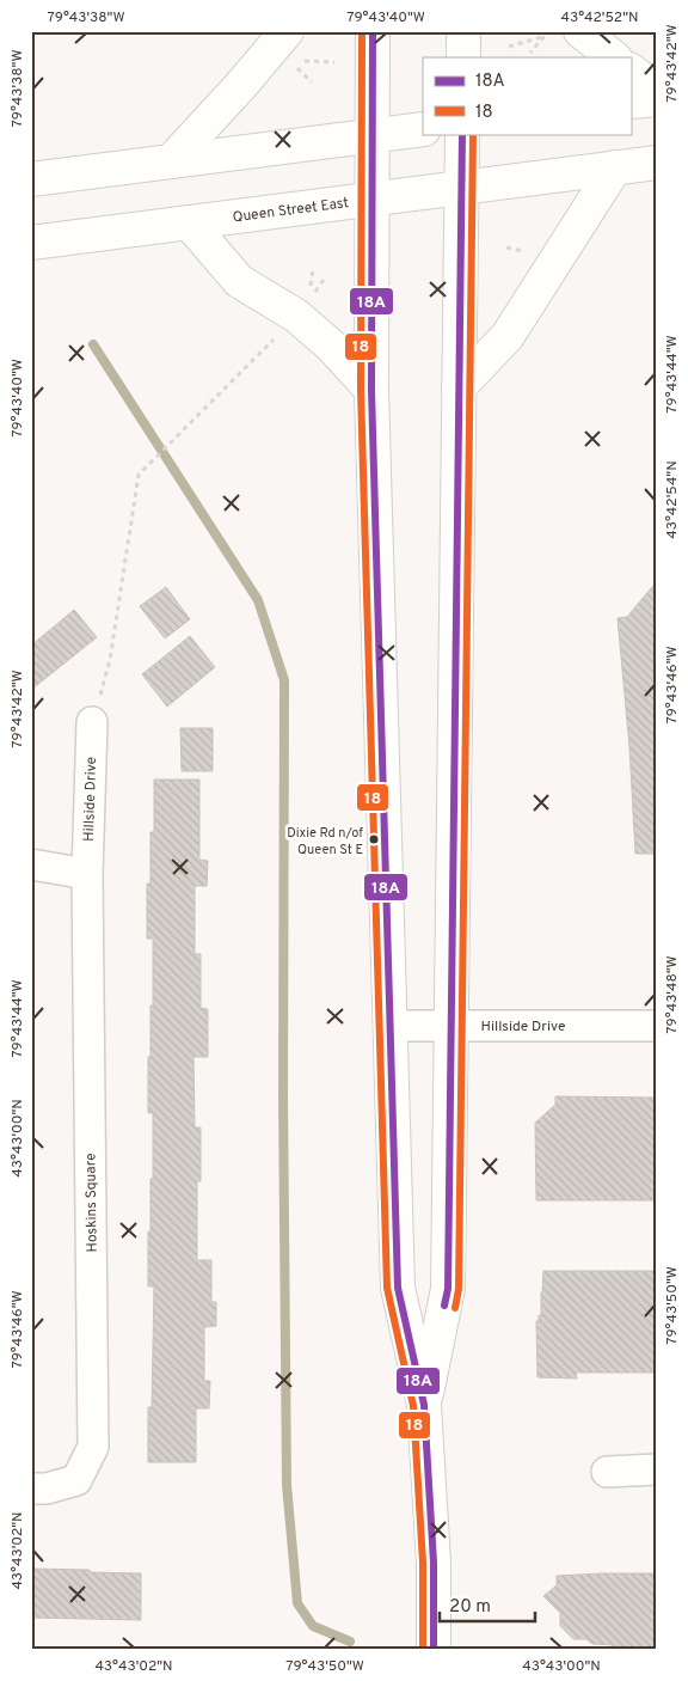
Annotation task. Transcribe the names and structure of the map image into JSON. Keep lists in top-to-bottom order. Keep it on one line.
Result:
{"streets":{"main road":["Queen Street East"],"street":["Hillside Drive","Hoskins Square"]},"crossings":[["Hillside Drive","Hoskins Square"]],"places":["Dixie Rd n/of Queen St E"],"lines":["transit line 18A","transit line 18"],"legend":["18A","18"],"scale_bar":"20 m","coordinates":["79°43'38\"W","79°43'40\"W","43°42'52\"N","79°43'42\"W","79°43'44\"W","43°42'54\"N","79°43'46\"W","79°43'48\"W","43°43'00\"N","79°43'50\"W","43°43'02\"N"]}
